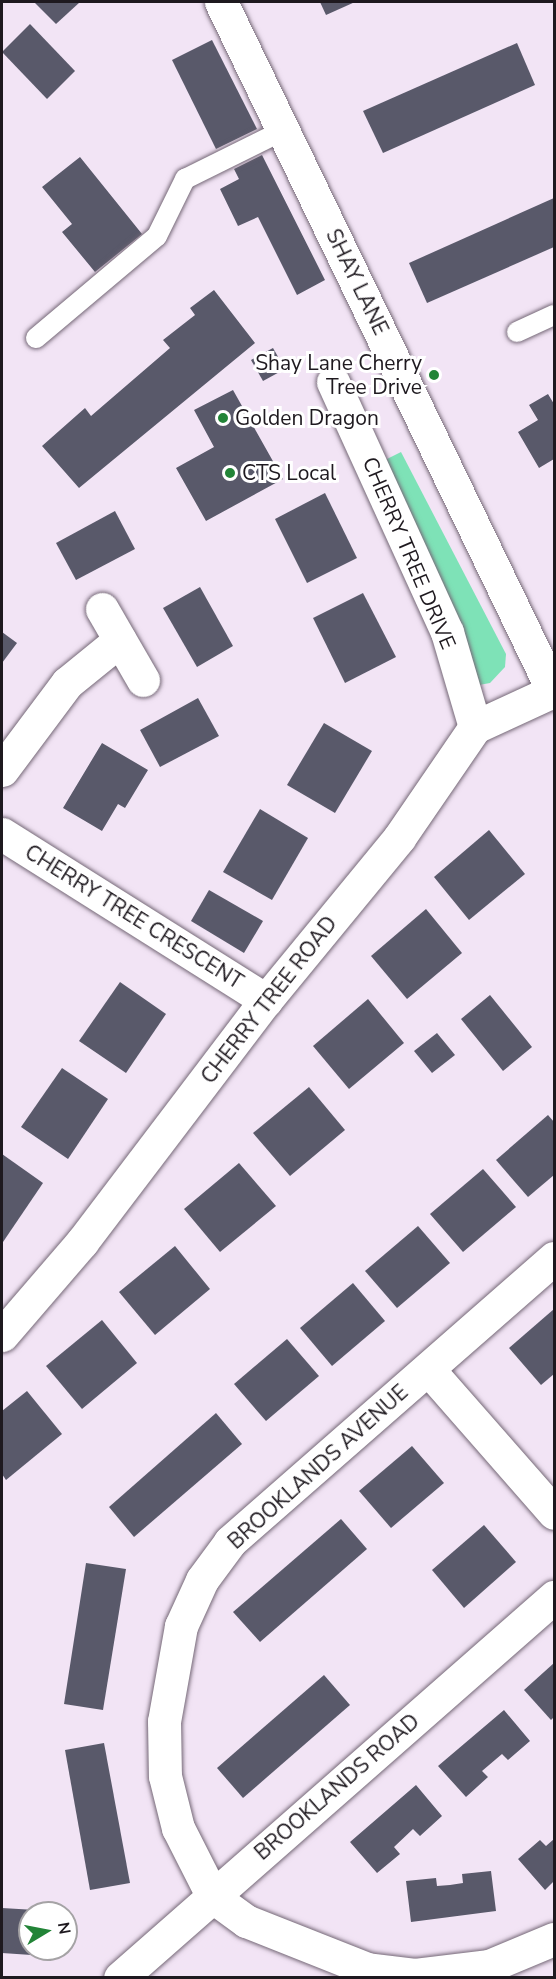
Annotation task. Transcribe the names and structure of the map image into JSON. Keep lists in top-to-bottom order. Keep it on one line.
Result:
{"streets":{"street":["SHAY LANE","CHERRY TREE DRIVE","CHERRY TREE CRESCENT","CHERRY TREE ROAD","BROOKLANDS AVENUE","BROOKLANDS ROAD"]},"crossings":[["CHERRY TREE DRIVE","CHERRY TREE ROAD"],["CHERRY TREE CRESCENT","CHERRY TREE ROAD"],["BROOKLANDS AVENUE","BROOKLANDS ROAD"]],"places":["Shay Lane Cherry Tree Drive","Golden Dragon","CTS Local"],"north":"right"}
